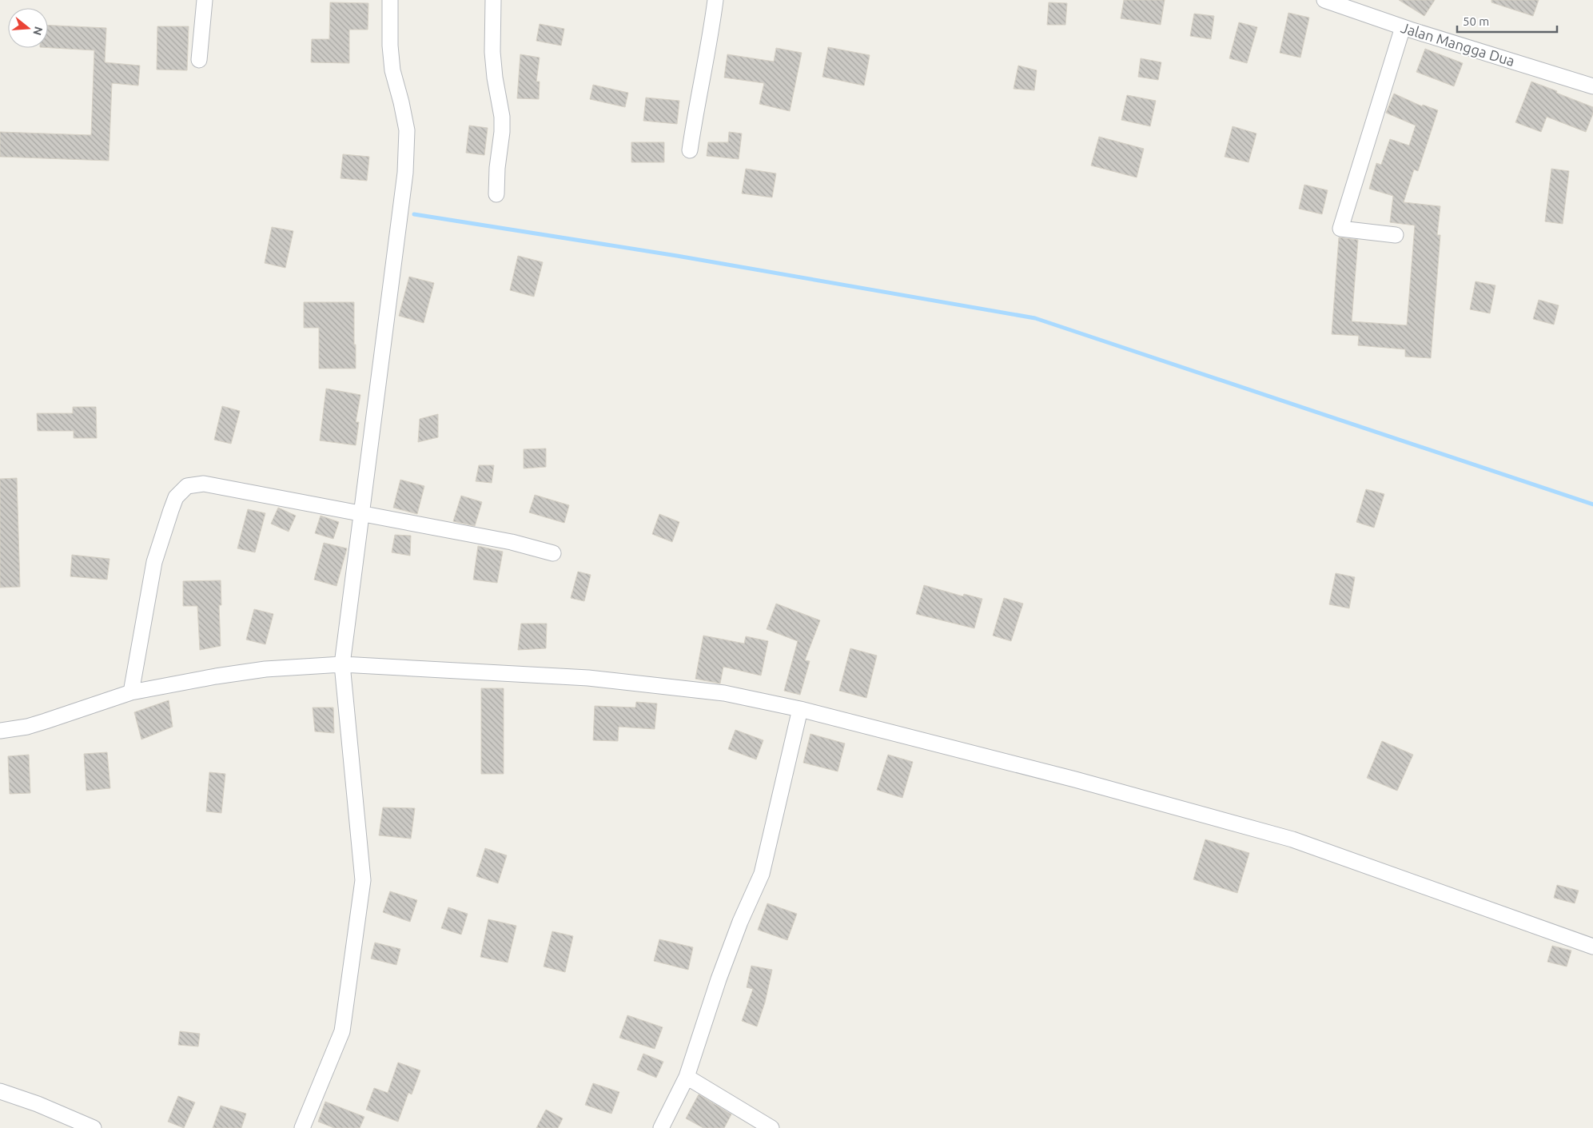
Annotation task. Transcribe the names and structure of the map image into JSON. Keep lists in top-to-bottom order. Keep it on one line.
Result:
{"streets":{"street":["Jalan Mangga Dua"]},"scale_bar":"50 m","north":"right"}
